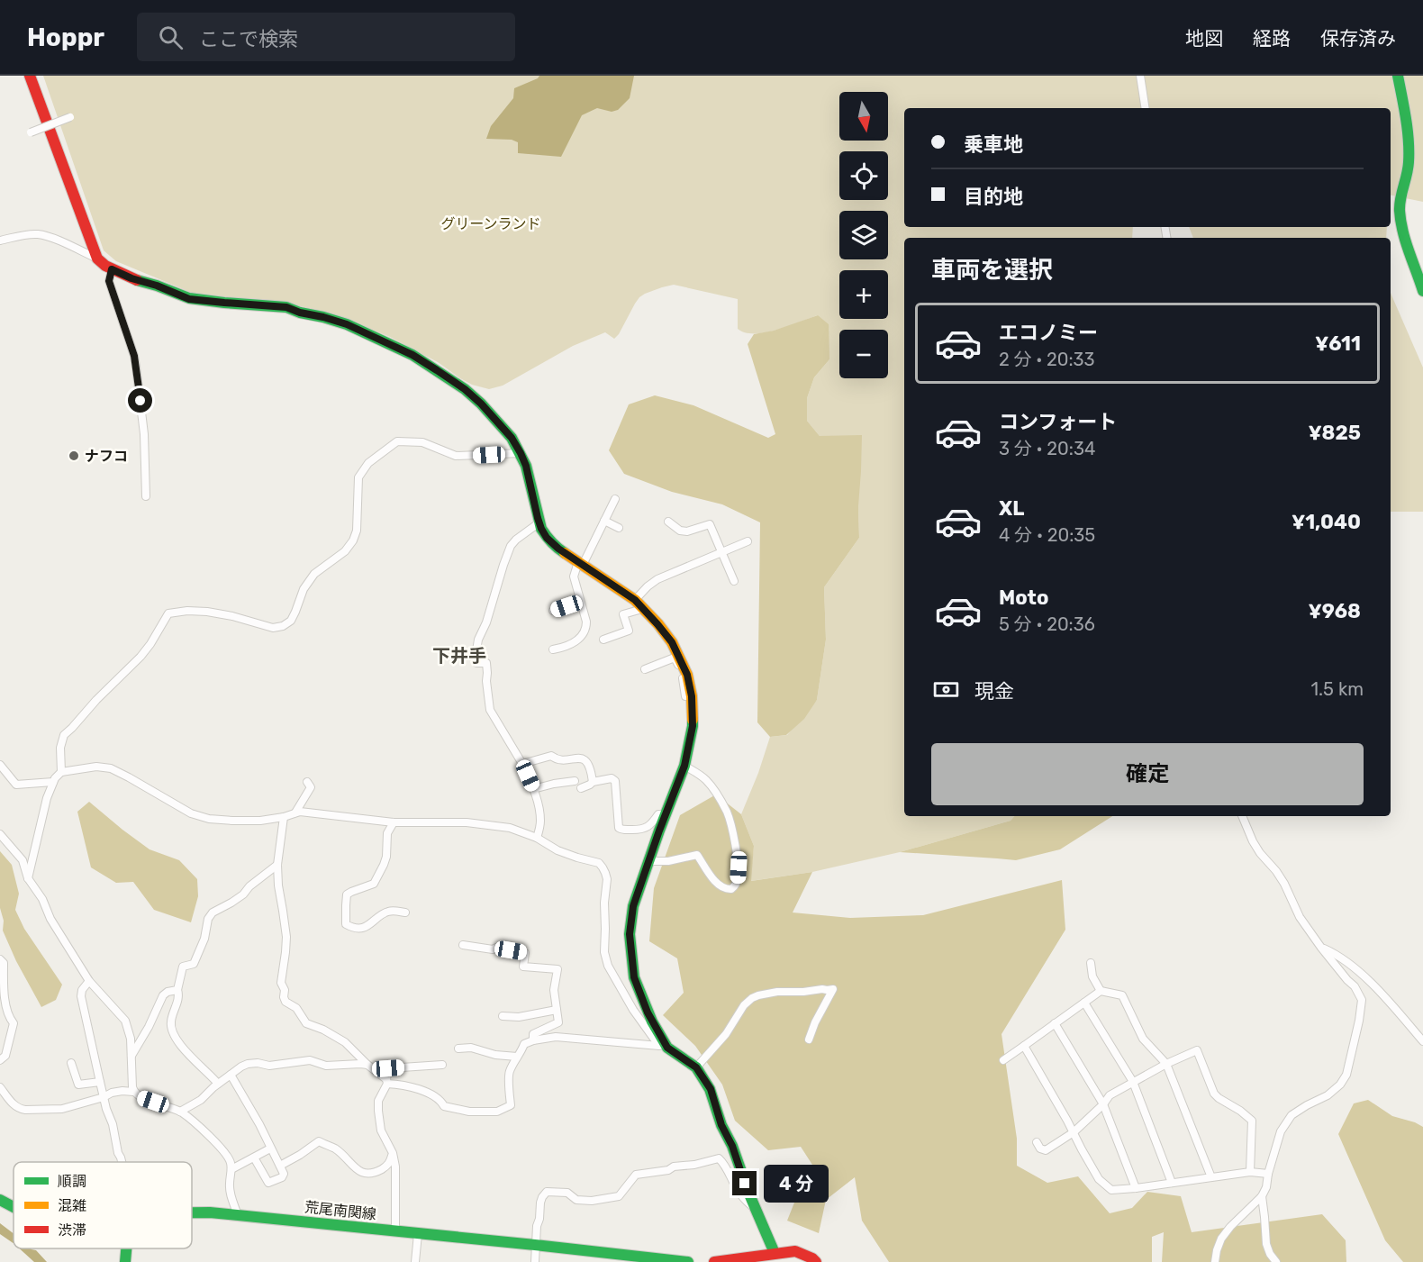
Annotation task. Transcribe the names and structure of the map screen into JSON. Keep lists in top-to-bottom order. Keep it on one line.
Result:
{"streets":{"street":["荒尾南関線"]},"districts":["下井手"],"parks":["グリーンランド"],"places":["ナフコ"],"legend":["順調","混雑","渋滞"],"north":"bottom","page":{"header":"Hoppr","search":"ここで検索","nav":["地図","経路","保存済み"],"map_buttons":["+","−"],"banner":["乗車地","目的地"],"heading":"車両を選択","list":[{"name":"エコノミー","note":"2 分 · 20:33","value":"¥611"},{"name":"コンフォート","note":"3 分 · 20:34","value":"¥825"},{"name":"XL","note":"4 分 · 20:35","value":"¥1,040"},{"name":"Moto","note":"5 分 · 20:36","value":"¥968"}],"pay":["現金","1.5 km"],"buttons":"確定","bubble":"4 分"}}
